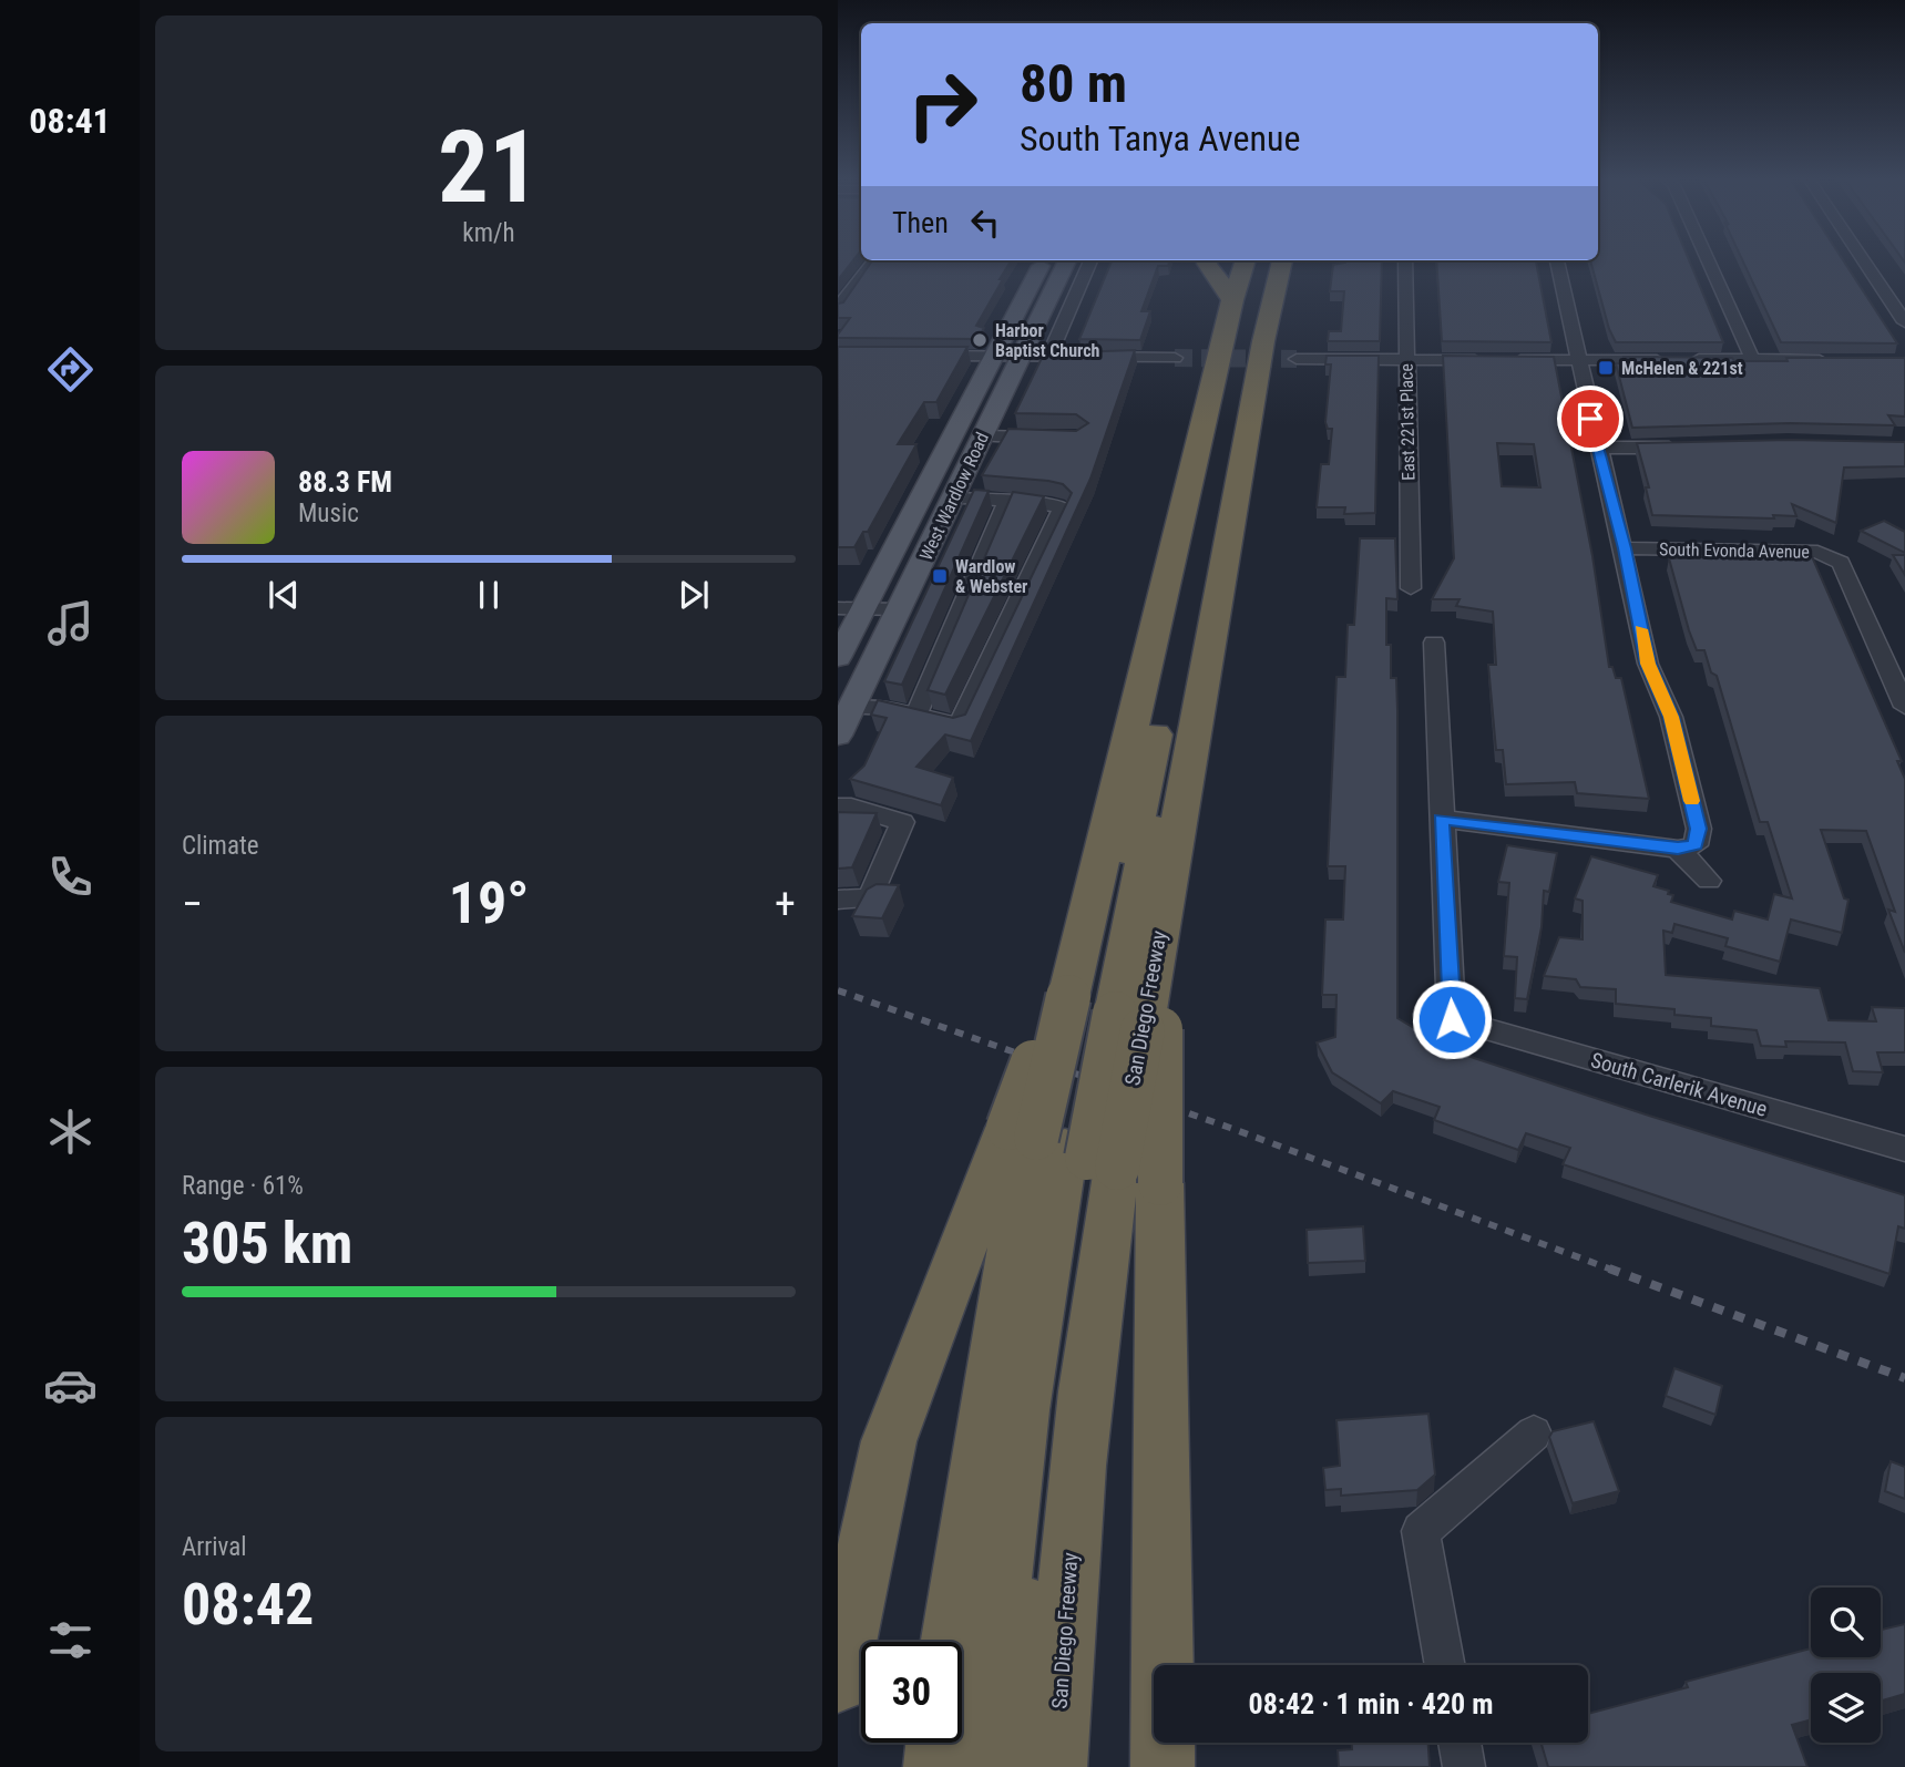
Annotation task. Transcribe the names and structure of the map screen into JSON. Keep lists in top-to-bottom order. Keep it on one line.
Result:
{"streets":{"highway":["San Diego Freeway"],"main road":["West Wardlow Road"],"street":["East 221st Place","South Evonda Avenue","South Carlerik Avenue"]},"places":{"other":["Harbor Baptist Church"],"transit":["McHelen & 221st","Wardlow & Webster"]},"page":{"tabs":"08:41","tile":[["21","km/h"],"Climate",["Range · 61%","305 km"],["Arrival","08:42"]],"turn":["80 m","South Tanya Avenue"],"then":"Then","song":["88.3 FM","Music"],"heat":["−","19°","+"],"limit":"30","trip":"08:42 · 1 min · 420 m"}}
